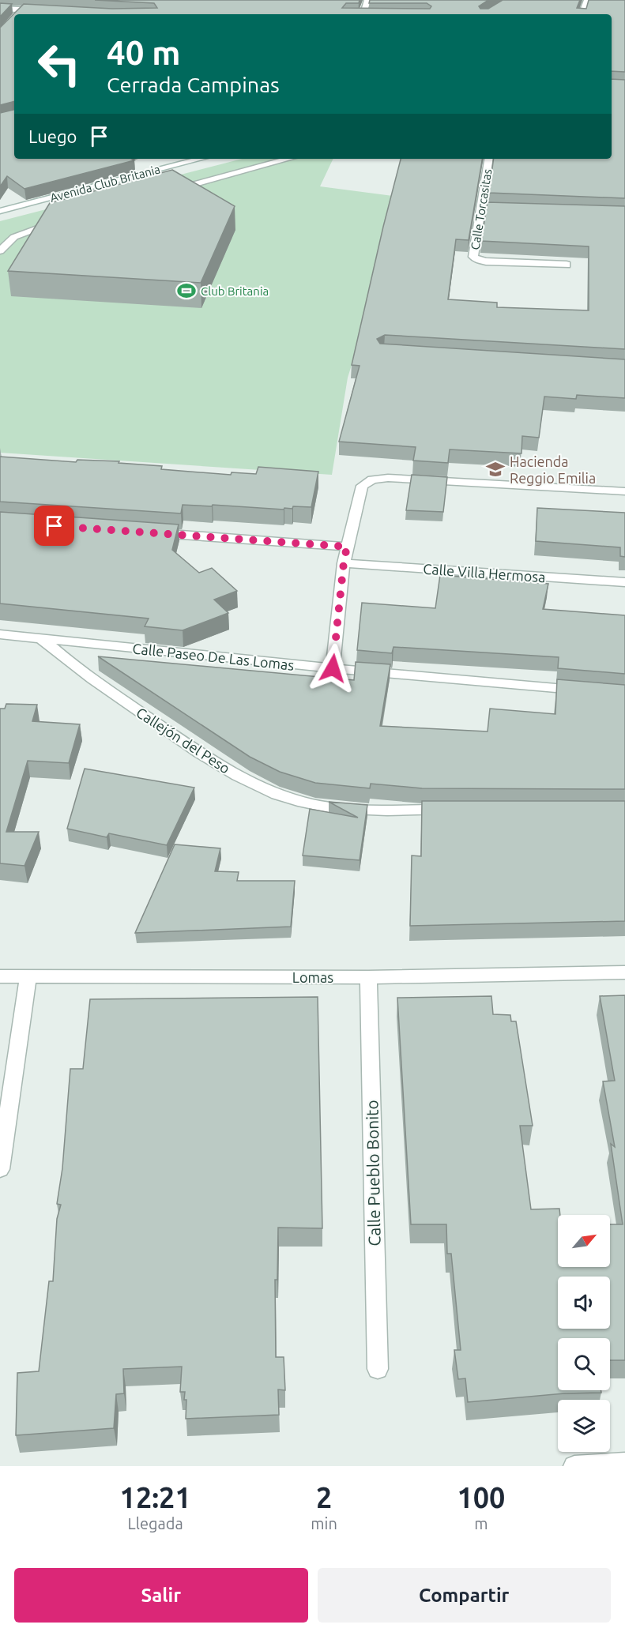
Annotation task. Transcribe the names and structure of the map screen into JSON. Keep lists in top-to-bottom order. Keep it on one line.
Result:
{"streets":{"street":["Avenida Club Britania","Calle Torcasitas","Calle Villa Hermosa","Calle Paseo De Las Lomas","Callejón del Peso","Lomas","Calle Pueblo Bonito"]},"crossings":[["Calle Paseo De Las Lomas","Callejón del Peso"],["Lomas","Calle Pueblo Bonito"]],"places":{"sports":["Club Britania"],"school or university":["Hacienda Reggio Emilia"]},"north":"top right","page":{"turn":["40 m","Cerrada Campinas"],"then":"Luego","eta":["12:21","Llegada","2","min","100","m"],"buttons":["Salir","Compartir"]}}
